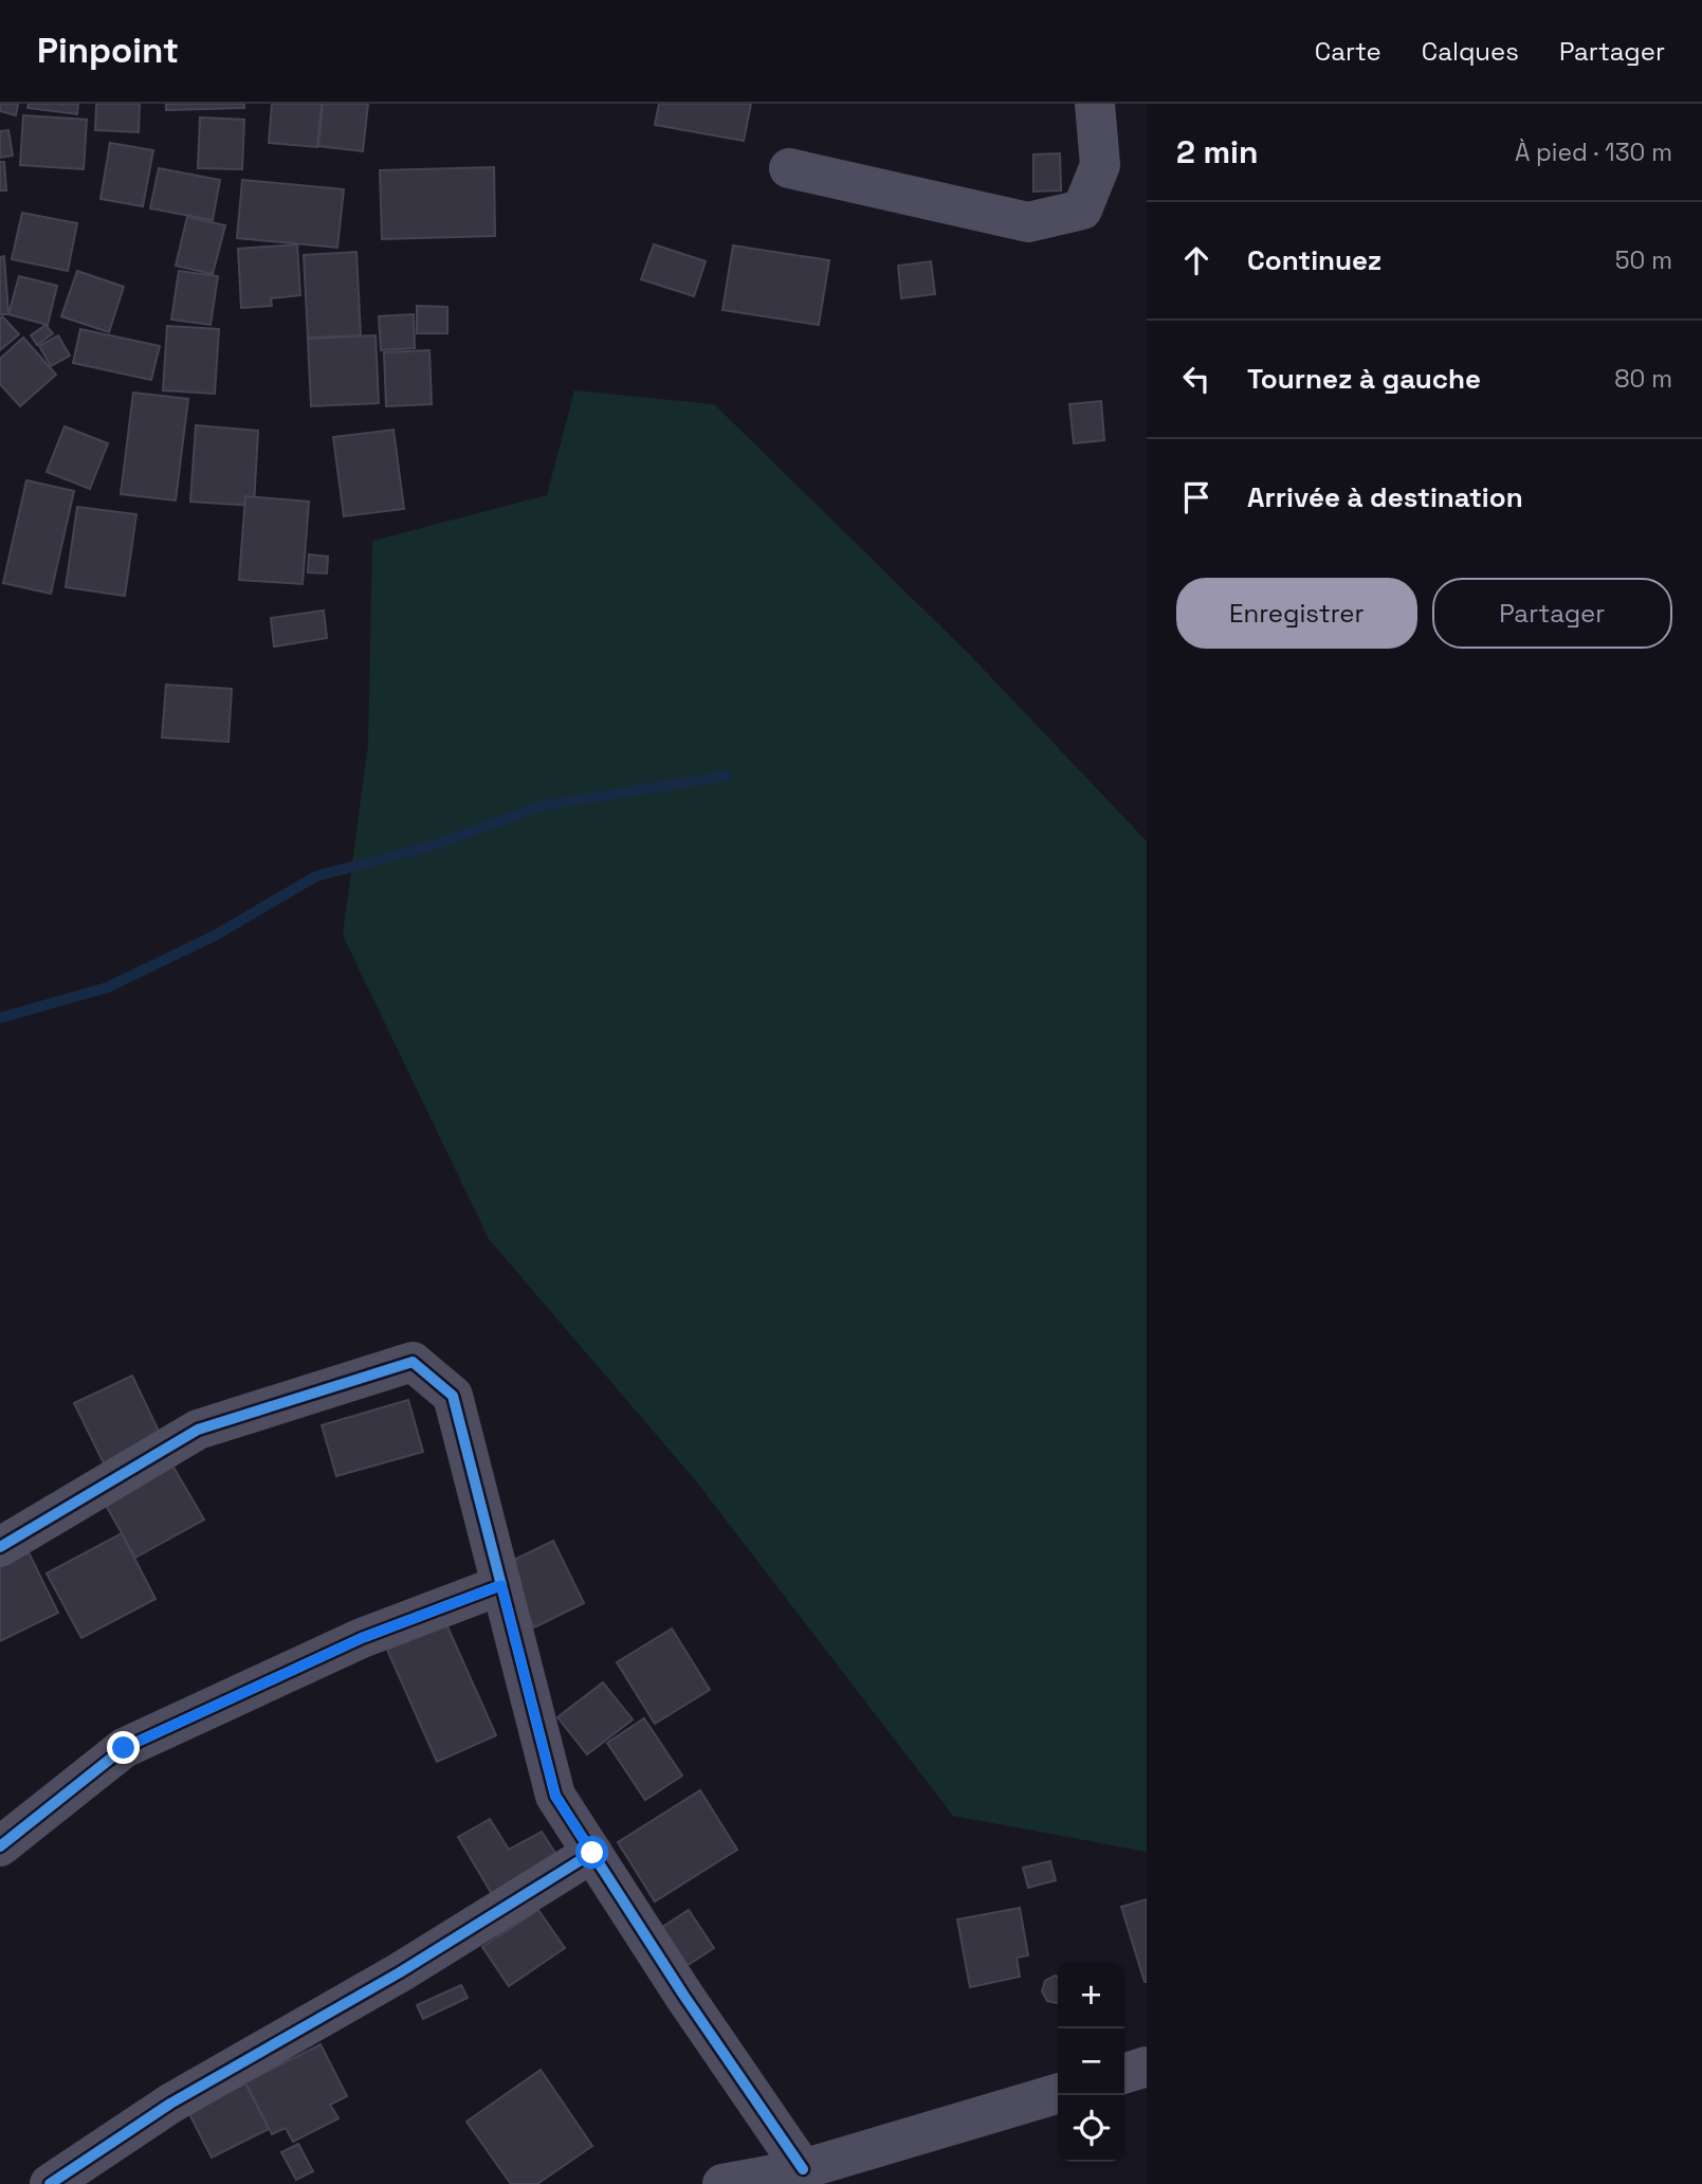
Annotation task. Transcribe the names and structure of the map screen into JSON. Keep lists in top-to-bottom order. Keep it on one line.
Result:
{"page":{"header":"Pinpoint","nav":["Carte","Calques","Partager"],"heading":["2 min","À pied · 130 m"],"list":[["Continuez","50 m"],["Tournez à gauche","80 m"],"Arrivée à destination"],"buttons":["Enregistrer","Partager"],"map_buttons":["+","−"]}}
